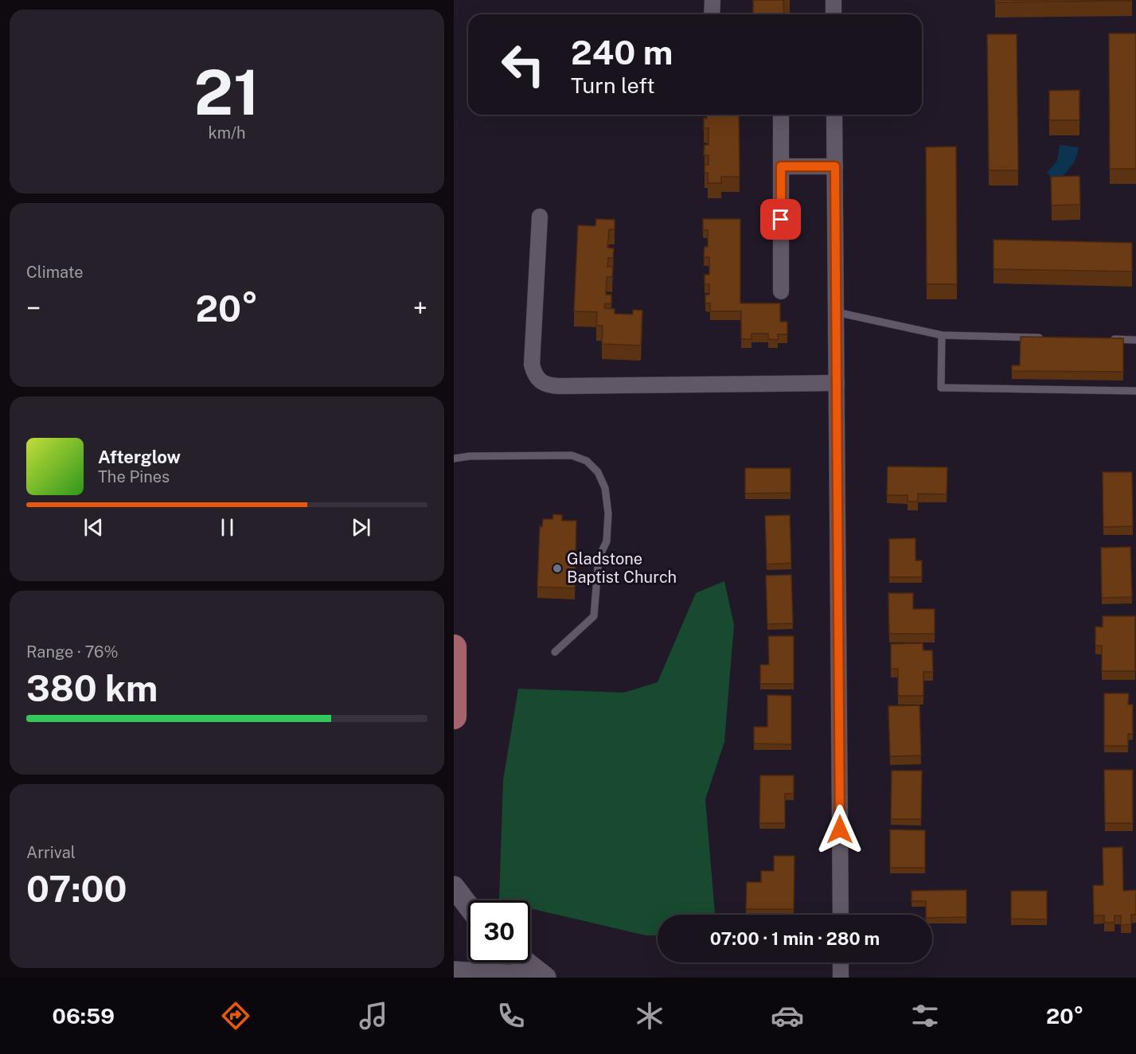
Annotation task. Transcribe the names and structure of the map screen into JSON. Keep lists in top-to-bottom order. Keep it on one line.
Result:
{"places":["Gladstone Baptist Church"],"page":{"tile":[["21","km/h"],"Climate",["Range · 76%","380 km"],["Arrival","07:00"]],"turn":["240 m","Turn left"],"heat":["−","20°","+"],"song":["Afterglow","The Pines"],"limit":"30","trip":"07:00 · 1 min · 280 m","tabs":["06:59","20°"]}}
